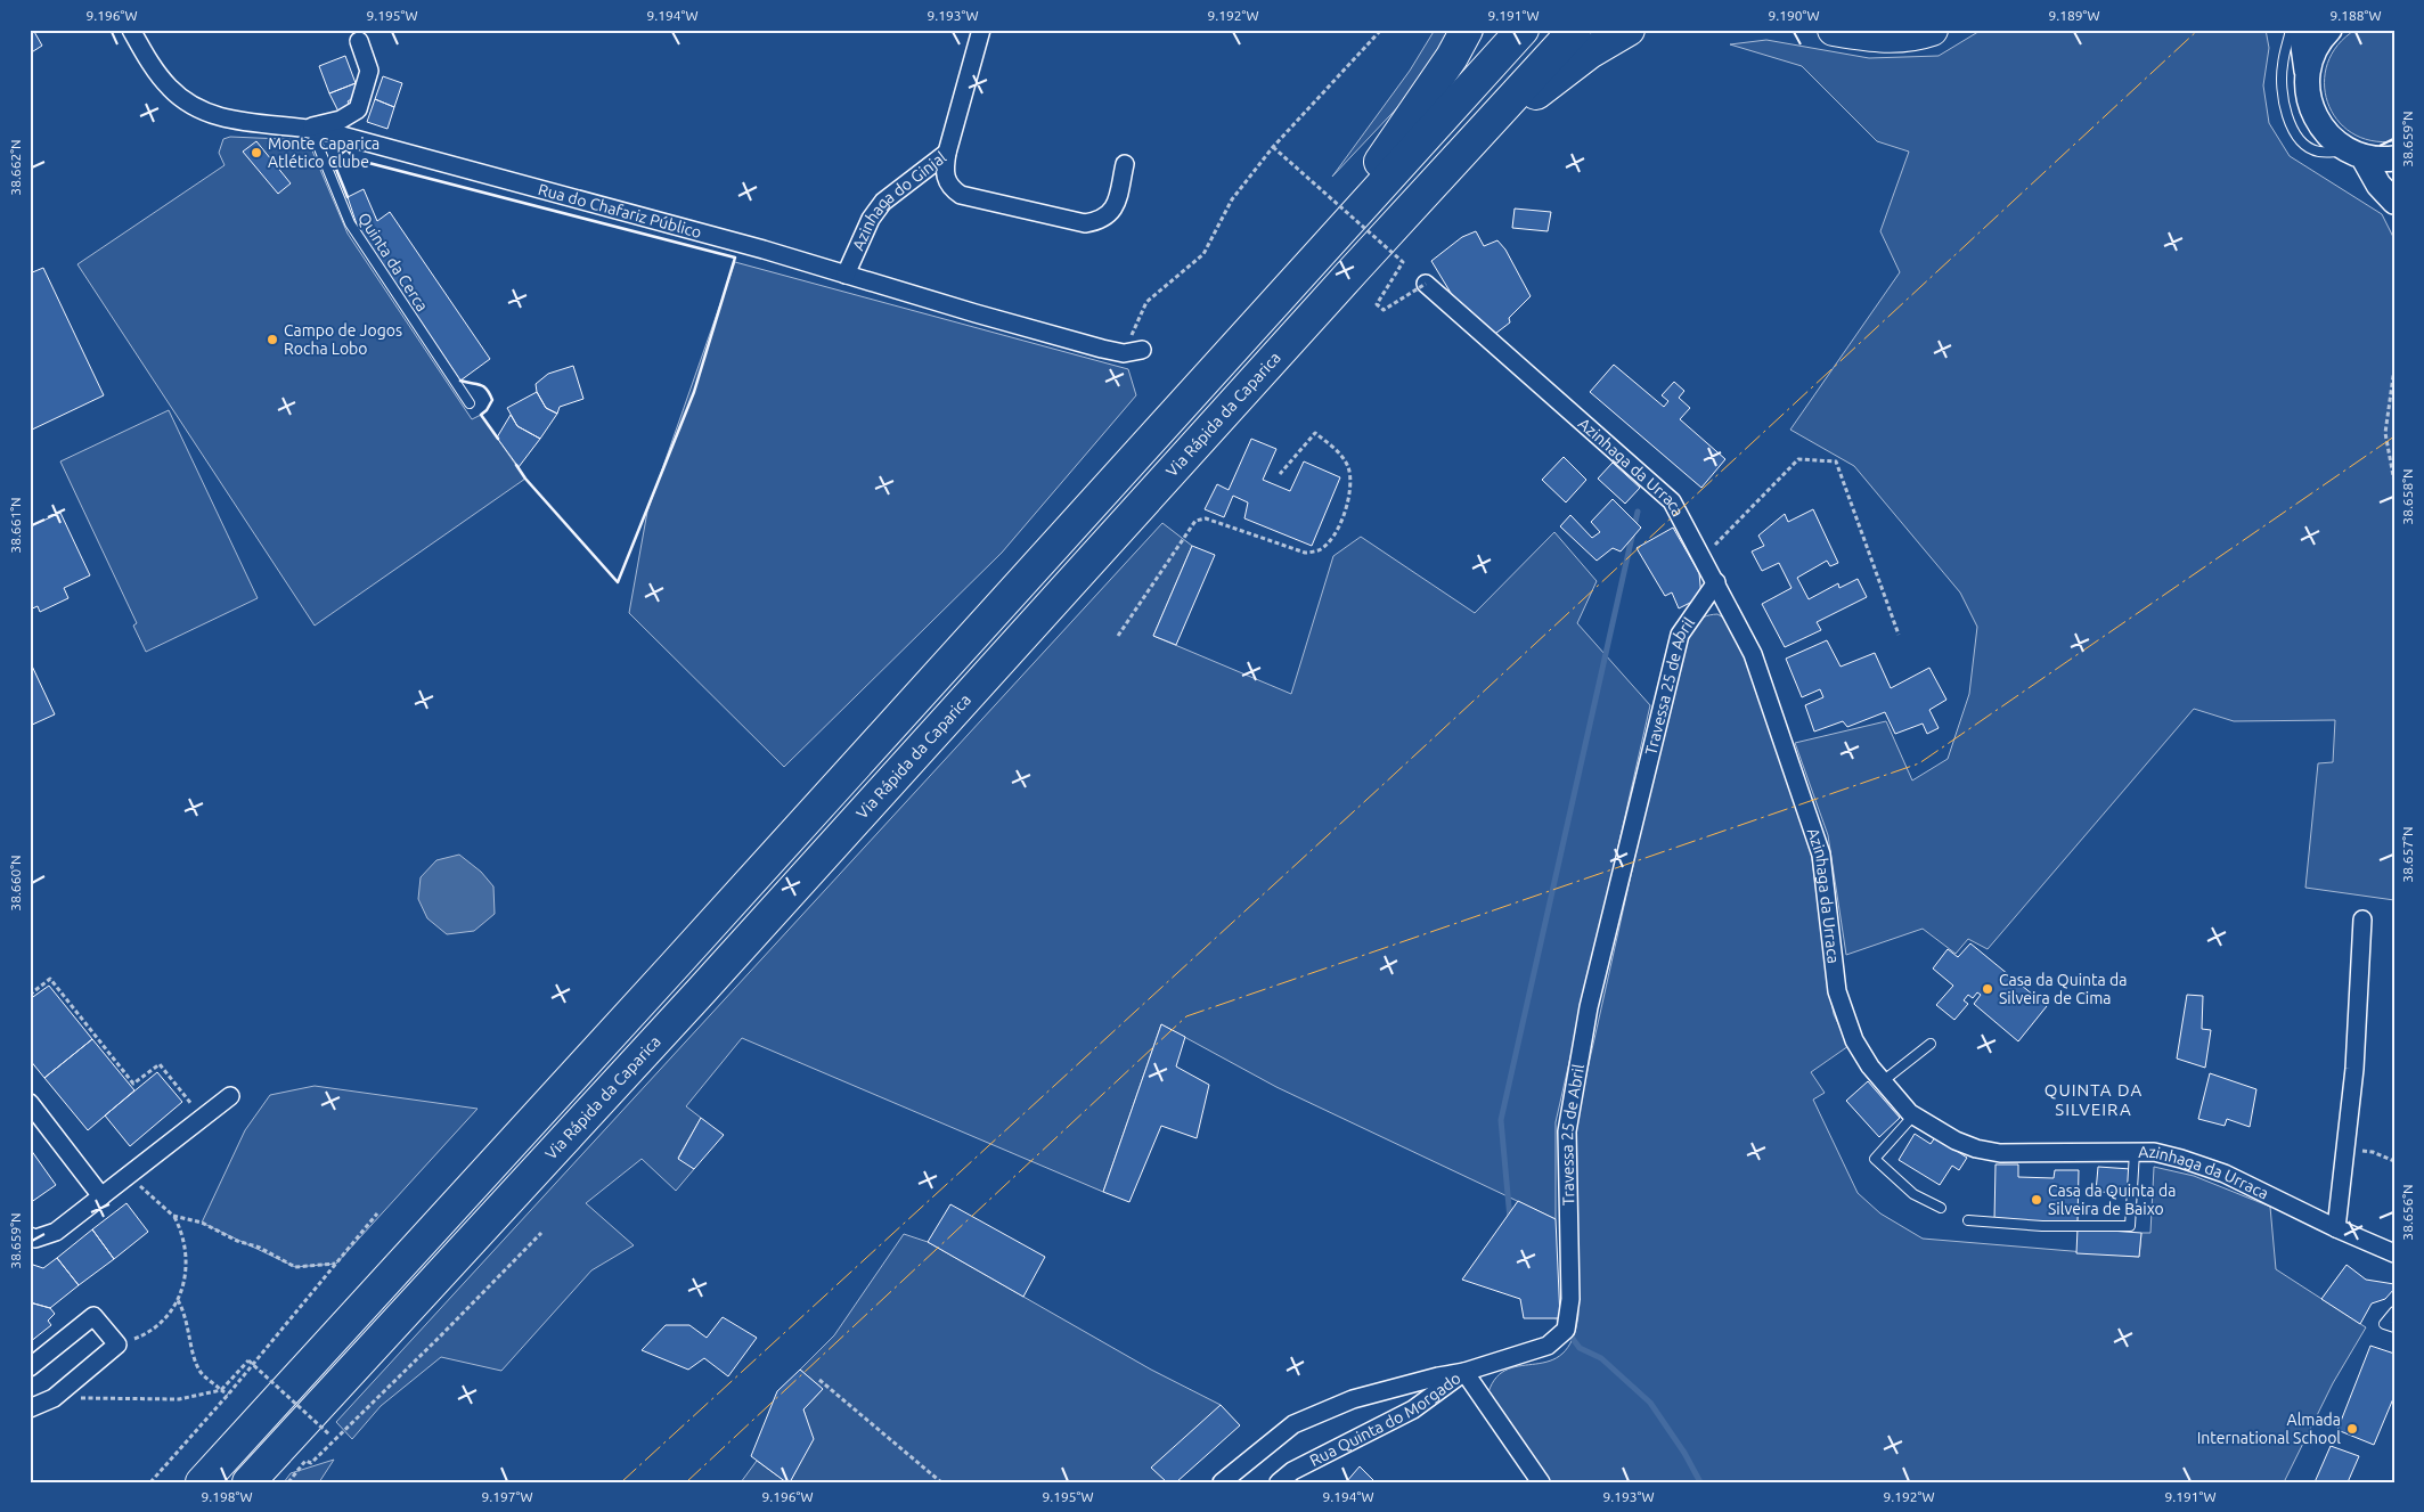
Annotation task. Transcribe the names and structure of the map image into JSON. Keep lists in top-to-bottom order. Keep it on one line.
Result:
{"streets":{"highway":["Via Rápida da Caparica"],"street":["Azinhaga do Ginjal","Rua do Chafariz Público","Azinhaga da Urraca","Travessa 25 de Abril","Rua Quinta do Morgado"],"lane":["Quinta da Cerca"]},"crossings":[["Azinhaga do Ginjal","Rua do Chafariz Público"],["Rua do Chafariz Público","Quinta da Cerca"],["Azinhaga da Urraca","Travessa 25 de Abril"],["Travessa 25 de Abril","Rua Quinta do Morgado"]],"districts":["QUINTA DA SILVEIRA"],"places":["Monte Caparica Atlético Clube","Campo de Jogos Rocha Lobo","Casa da Quinta da Silveira de Cima","Casa da Quinta da Silveira de Baixo","Almada International School"],"coordinates":["9.196°W","9.195°W","9.194°W","9.193°W","9.192°W","9.191°W","9.190°W","9.189°W","9.188°W","38.659°N","38.662°N","38.658°N","38.661°N","38.657°N","38.660°N","38.656°N","9.198°W","9.197°W"]}
